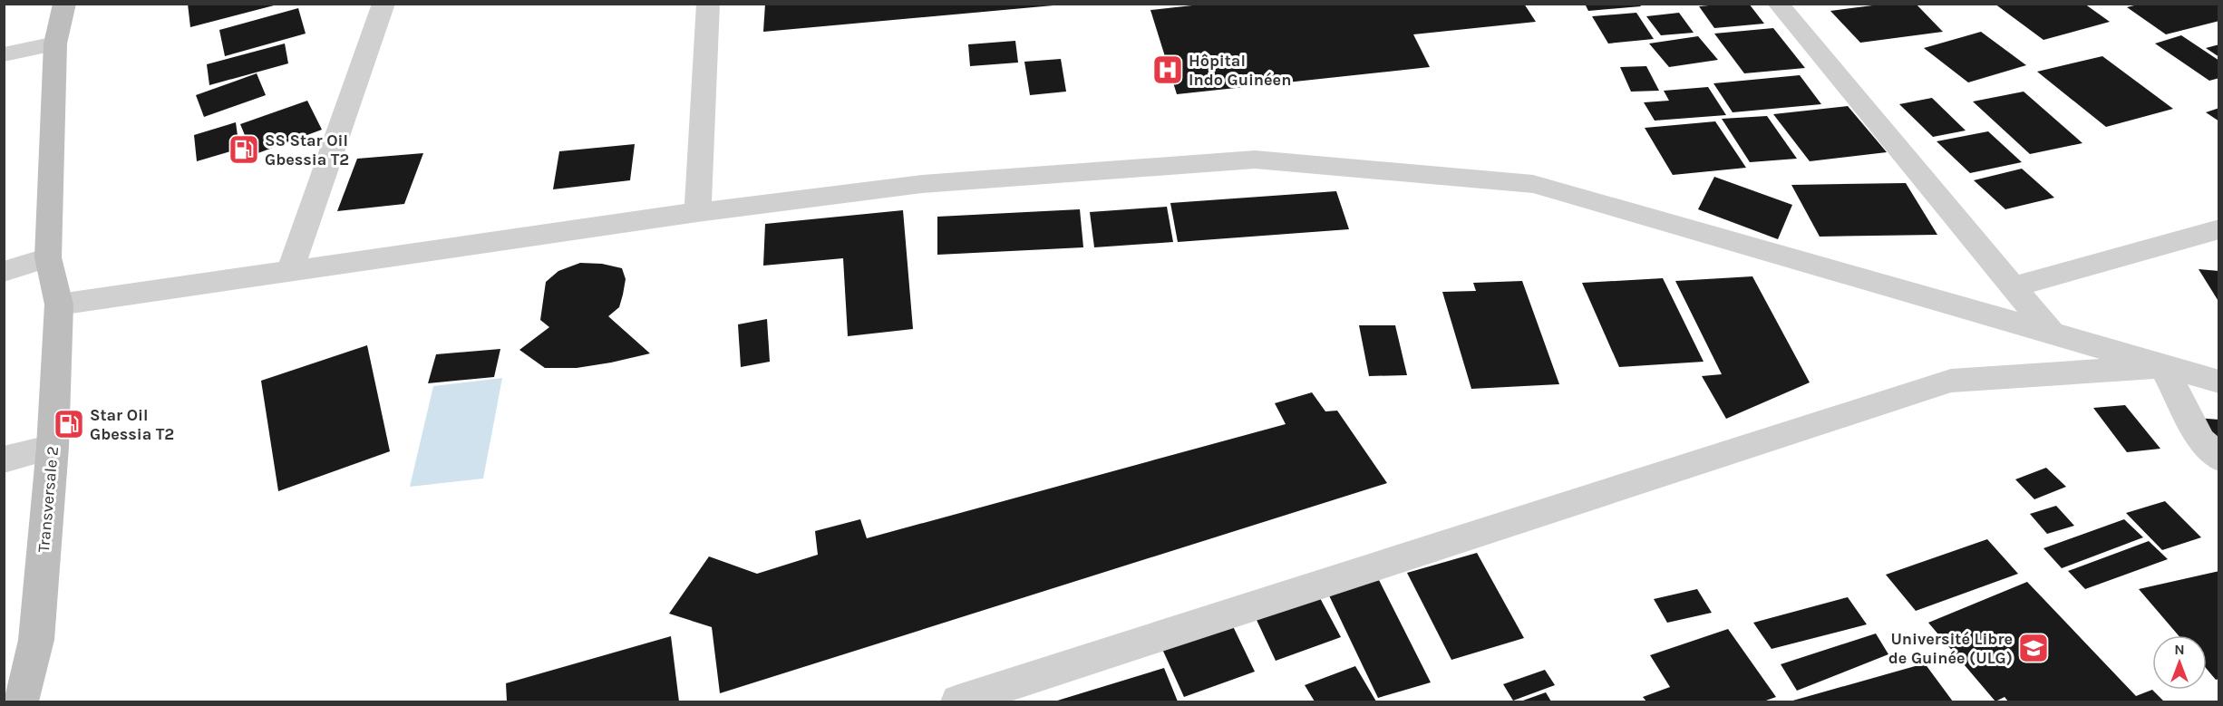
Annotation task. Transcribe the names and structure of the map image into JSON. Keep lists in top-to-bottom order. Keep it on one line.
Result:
{"streets":{"main road":["Transversale 2"]},"places":{"hospital":["Hôpital Indo Guinéen"],"fuel station":["SS Star Oil Gbessia T2","Star Oil Gbessia T2"],"school or university":["Université Libre de Guinée (ULG)"]},"north":"top"}
